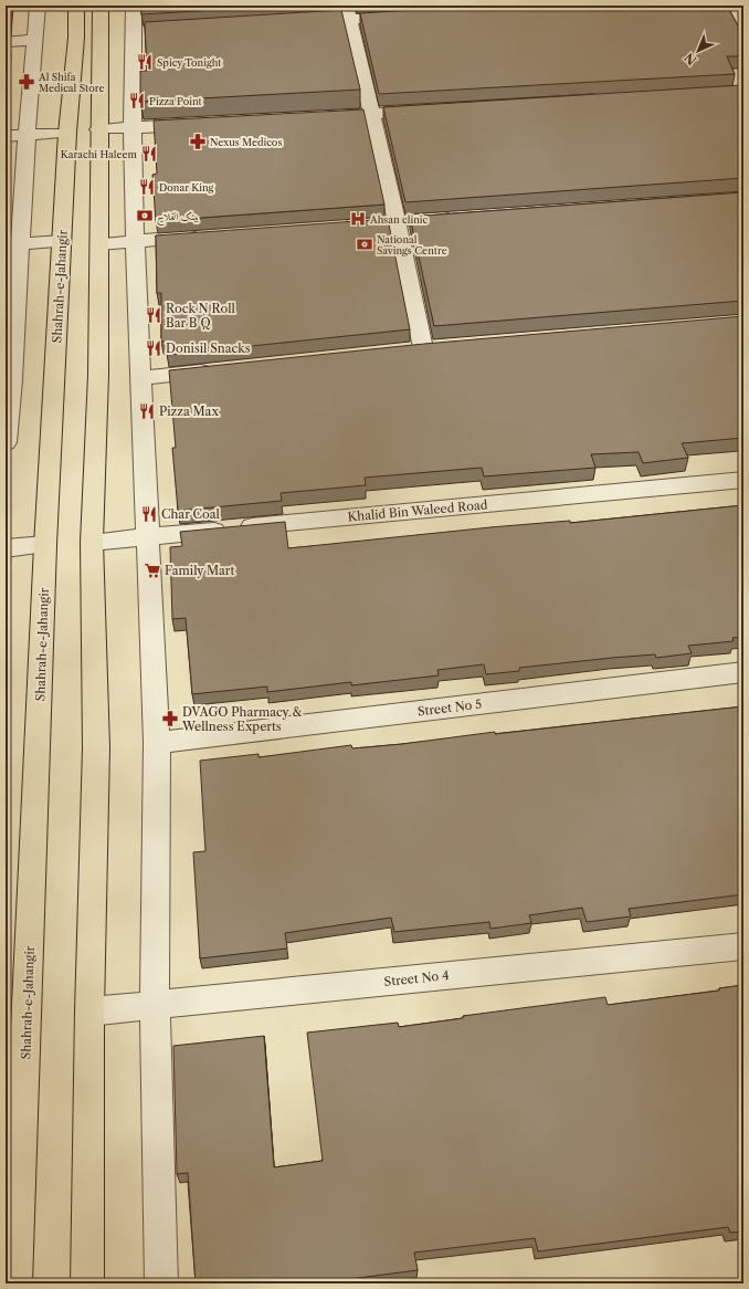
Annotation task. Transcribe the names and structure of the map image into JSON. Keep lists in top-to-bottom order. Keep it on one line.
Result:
{"streets":{"main road":["Shahrah-e-Jahangir"],"street":["Khalid Bin Waleed Road","Street No 5","Street No 4"]},"places":{"restaurant":["Spicy Tonight","Pizza Point","Karachi Haleem","Donar King","Rock N Roll Bar B Q","Donisil Snacks","Pizza Max","Char Coal"],"pharmacy":["Al Shifa Medical Store","Nexus Medicos","DVAGO Pharmacy & Wellness Experts"],"bank":["بینک الفلاح","National Savings Centre"],"hospital":["Ahsan clinic"],"supermarket":["Family Mart"]},"north":"bottom left"}
